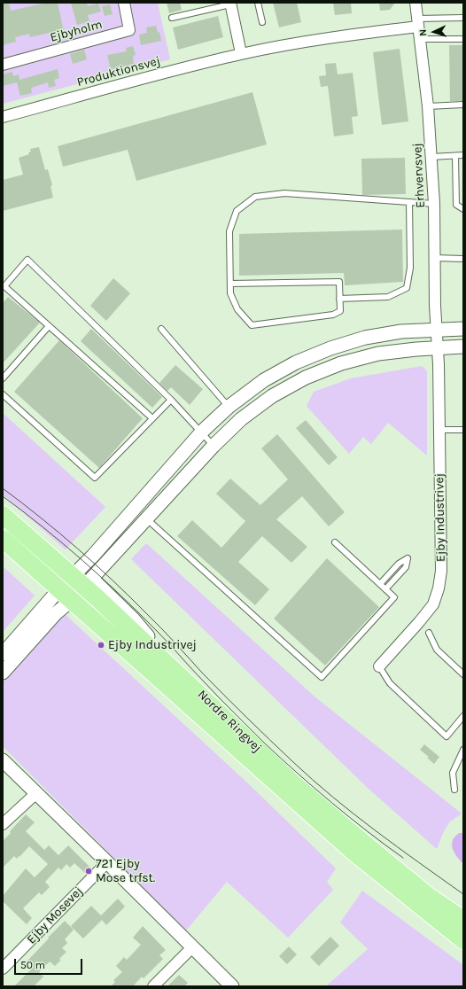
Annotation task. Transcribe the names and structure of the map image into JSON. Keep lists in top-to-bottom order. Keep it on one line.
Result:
{"streets":{"main road":["Nordre Ringvej"],"street":["Ejbyholm","Produktionsvej","Erhvervsvej","Ejby Industrivej","Ejby Mosevej"]},"crossings":[["Produktionsvej","Erhvervsvej"],["Erhvervsvej","Ejby Industrivej"]],"places":["Ejby Industrivej","721 Ejby Mose trfst."],"scale_bar":"50 m","north":"left"}
